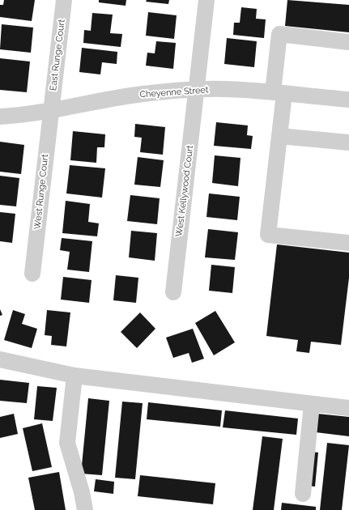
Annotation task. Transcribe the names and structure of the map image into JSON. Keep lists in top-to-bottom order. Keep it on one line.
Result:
{"streets":{"street":["East Runge Court","Cheyenne Street","West Kellywood Court","West Runge Court"]},"crossings":[["East Runge Court","Cheyenne Street"],["East Runge Court","West Runge Court"],["Cheyenne Street","West Kellywood Court"],["Cheyenne Street","West Runge Court"]]}
